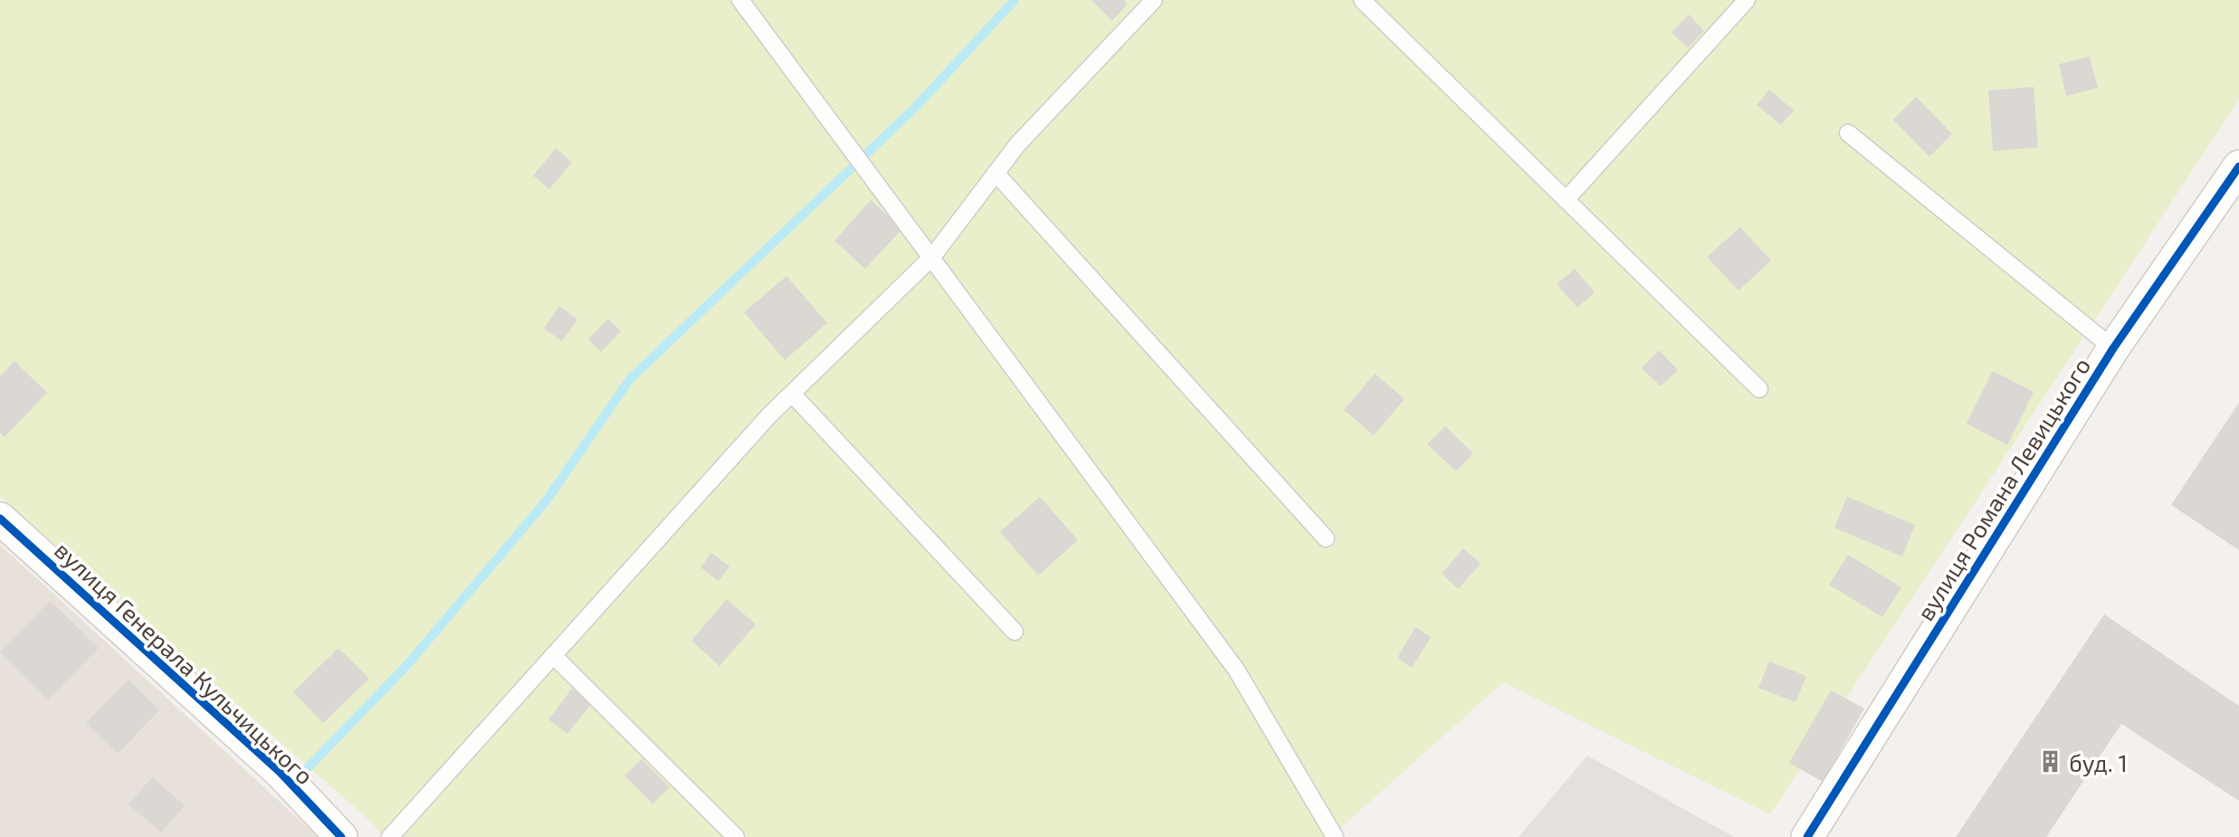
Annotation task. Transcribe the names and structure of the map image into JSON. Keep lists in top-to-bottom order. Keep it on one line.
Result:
{"streets":{"street":["вулиця Романа Левицького","вулиця Генерала Кульчицького"]},"places":{"building":["буд. 1"]}}
